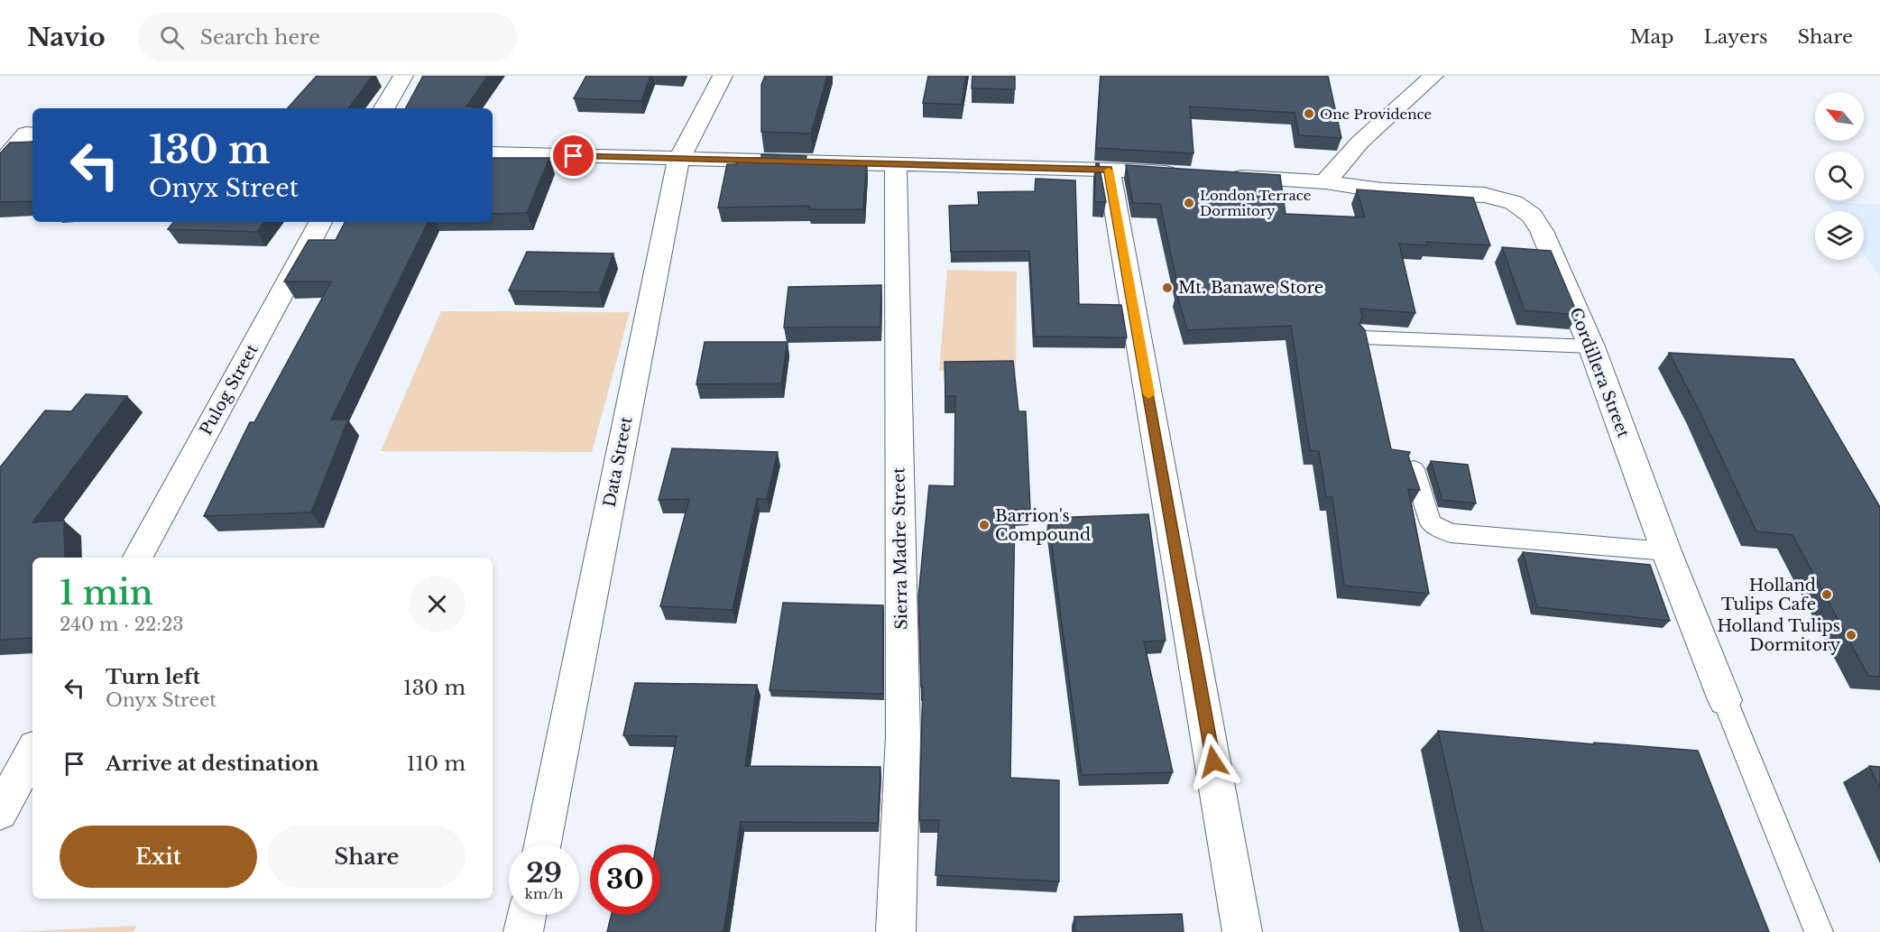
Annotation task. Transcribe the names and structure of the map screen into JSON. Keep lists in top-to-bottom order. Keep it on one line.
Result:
{"streets":{"street":["Cordillera Street","Pulog Street","Data Street","Sierra Madre Street"]},"places":["One Providence","London Terrace Dormitory","Mt. Banawe Store","Barrion's Compound","Holland Tulips Cafe","Holland Tulips Dormitory"],"north":"top left","page":{"header":"Navio","search":"Search here","nav":["Map","Layers","Share"],"turn":["130 m","Onyx Street"],"heading":["1 min","240 m · 22:23"],"list":[{"name":"Turn left","note":"Onyx Street","value":"130 m"},{"name":"Arrive at destination","value":"110 m"}],"buttons":["Exit","Share"],"speed":"29 km/h","limit":"30"}}
